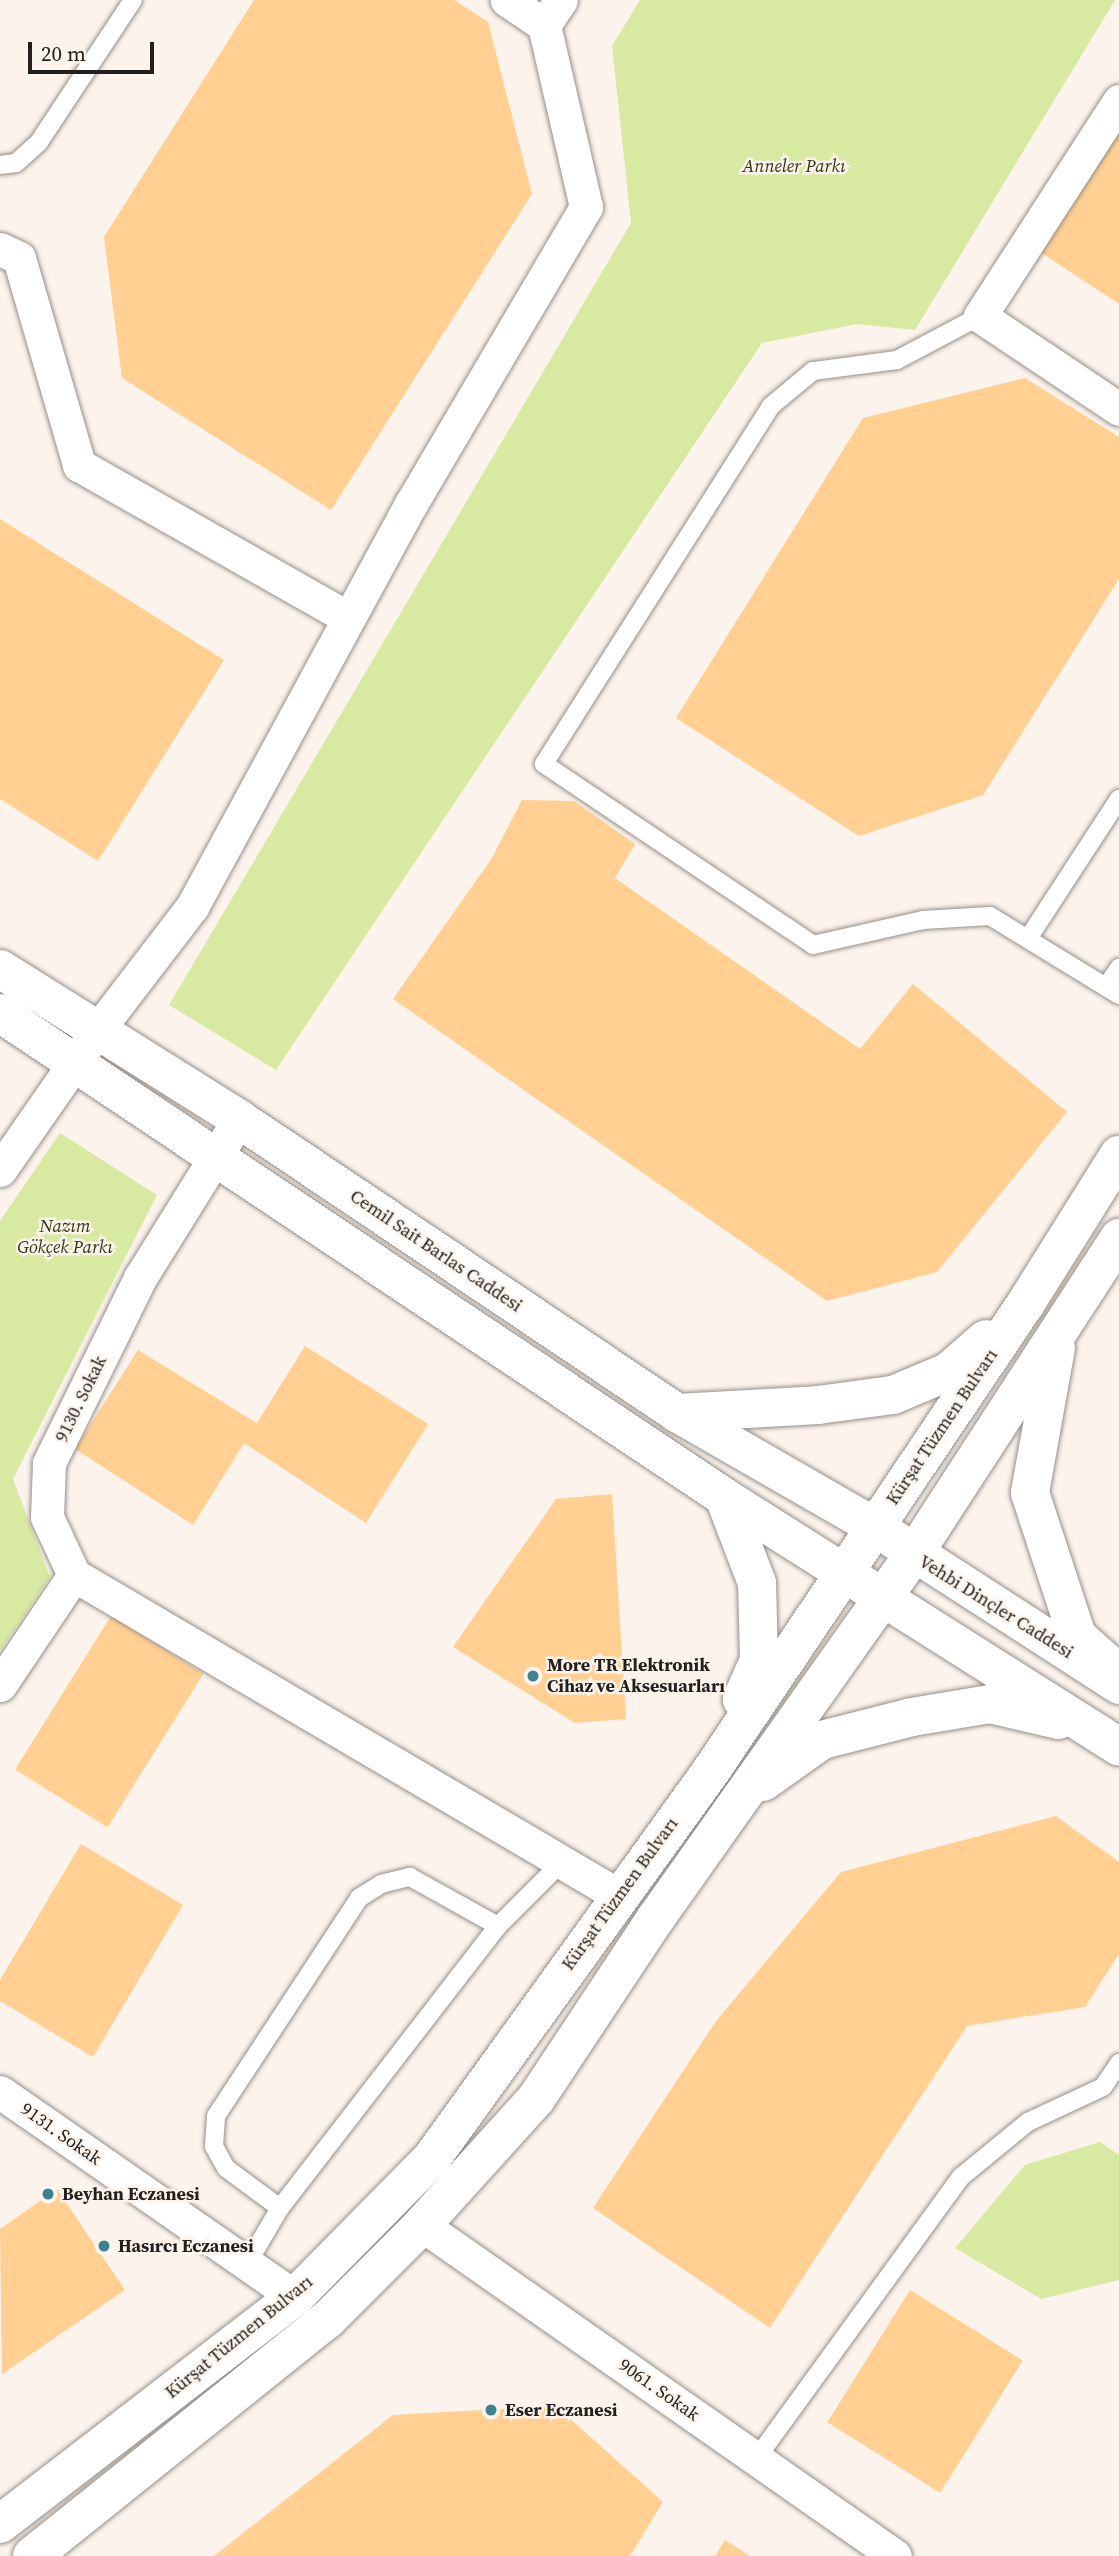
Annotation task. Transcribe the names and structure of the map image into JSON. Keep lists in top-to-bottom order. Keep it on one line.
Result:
{"streets":{"street":["Cemil Sait Barlas Caddesi","9130. Sokak","Kürşat Tüzmen Bulvarı","Vehbi Dinçler Caddesi","9131. Sokak","9061. Sokak"]},"crossings":[["Cemil Sait Barlas Caddesi","9130. Sokak"],["Cemil Sait Barlas Caddesi","Kürşat Tüzmen Bulvarı"],["Cemil Sait Barlas Caddesi","Vehbi Dinçler Caddesi"],["Kürşat Tüzmen Bulvarı","Vehbi Dinçler Caddesi"],["Kürşat Tüzmen Bulvarı","9131. Sokak"]],"parks":["Anneler Parkı","Nazım Gökçek Parkı"],"places":["More TR Elektronik Cihaz ve Aksesuarları","Beyhan Eczanesi","Hasırcı Eczanesi","Eser Eczanesi"],"scale_bar":"20 m"}
